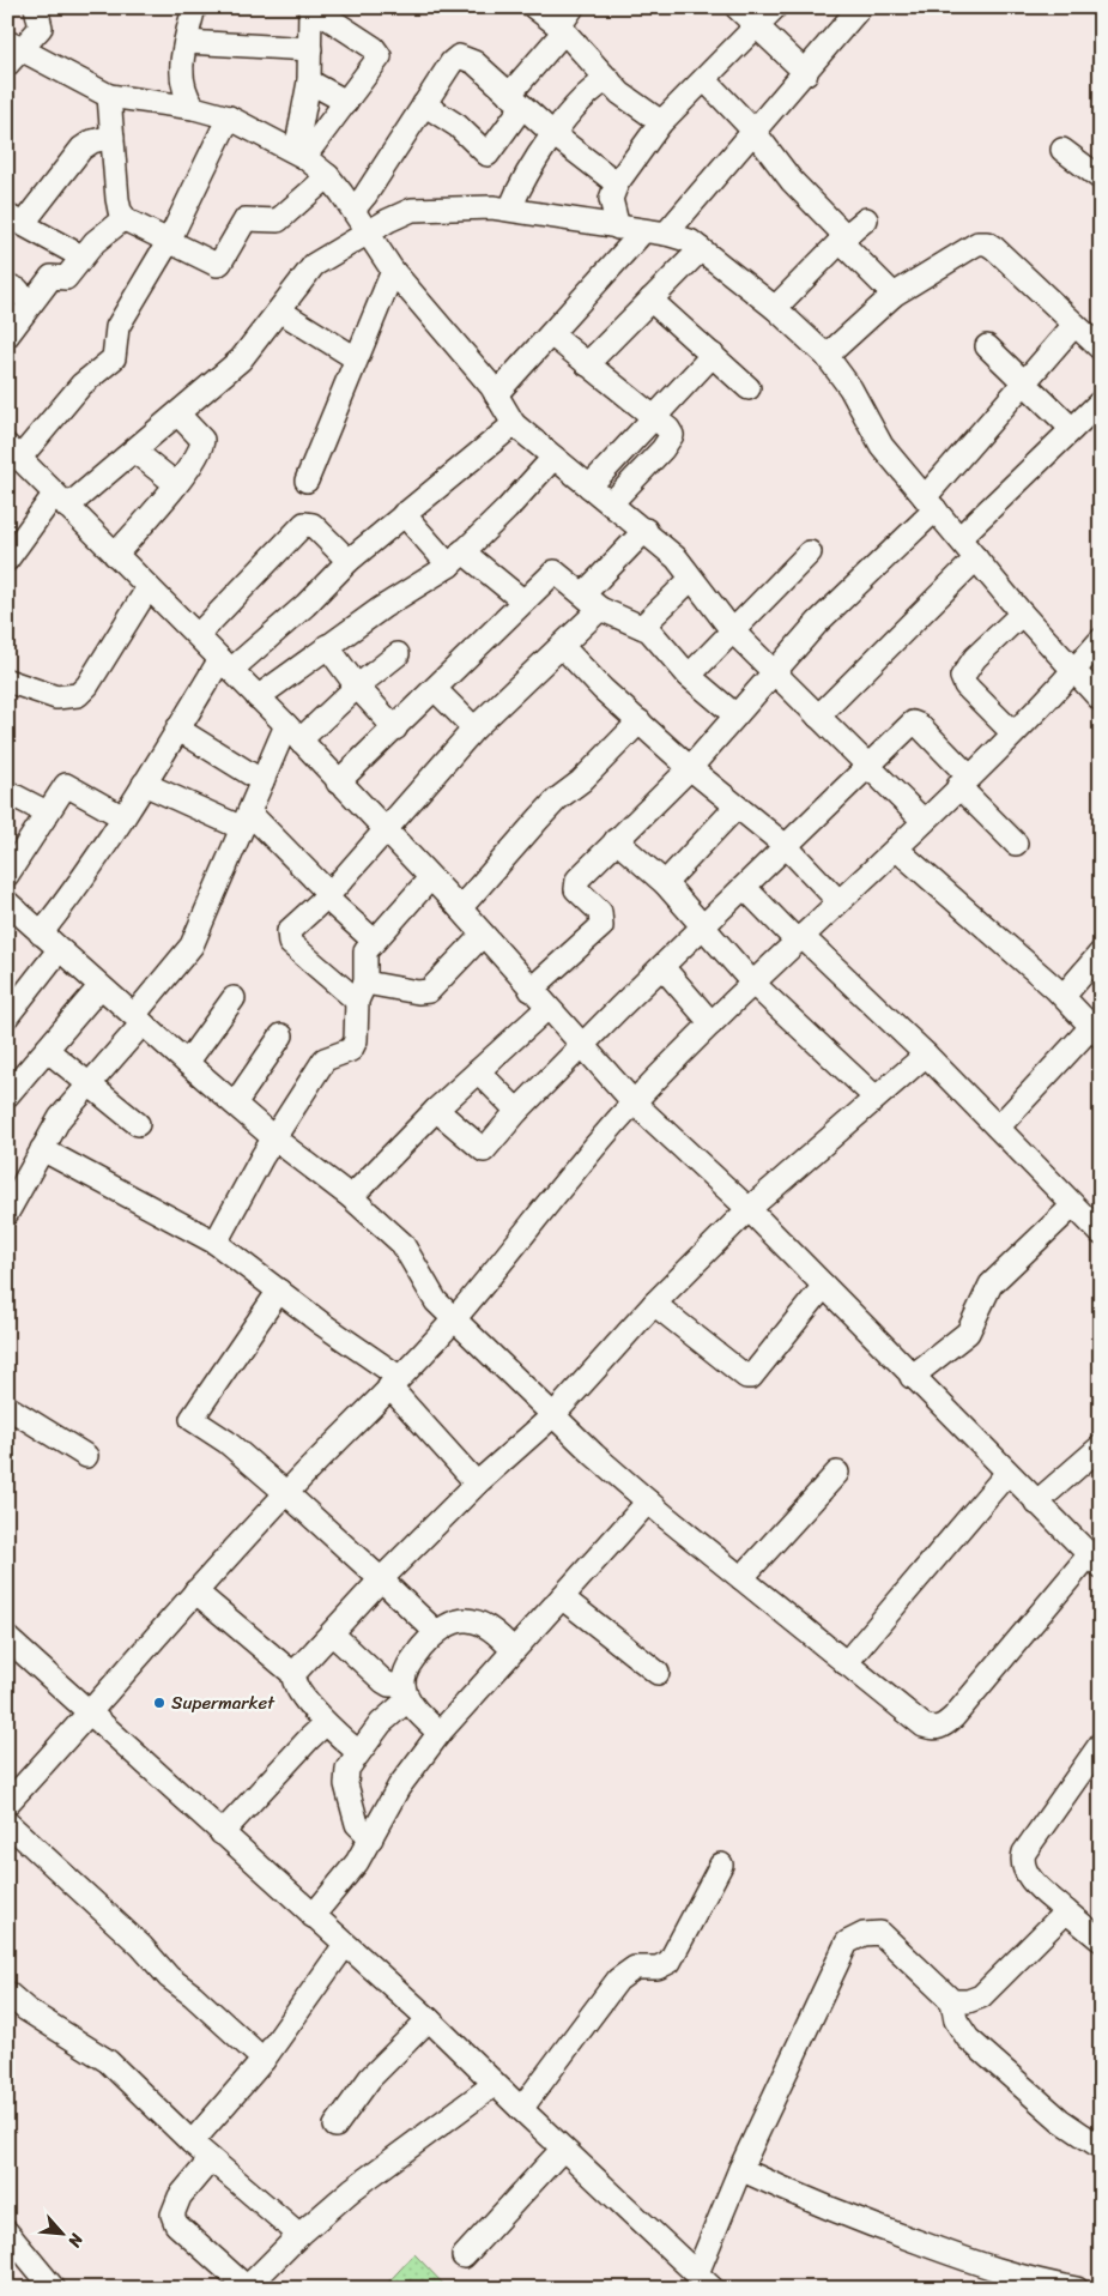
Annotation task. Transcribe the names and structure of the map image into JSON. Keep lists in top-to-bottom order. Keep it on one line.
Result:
{"places":["Supermarket"],"north":"bottom right"}
